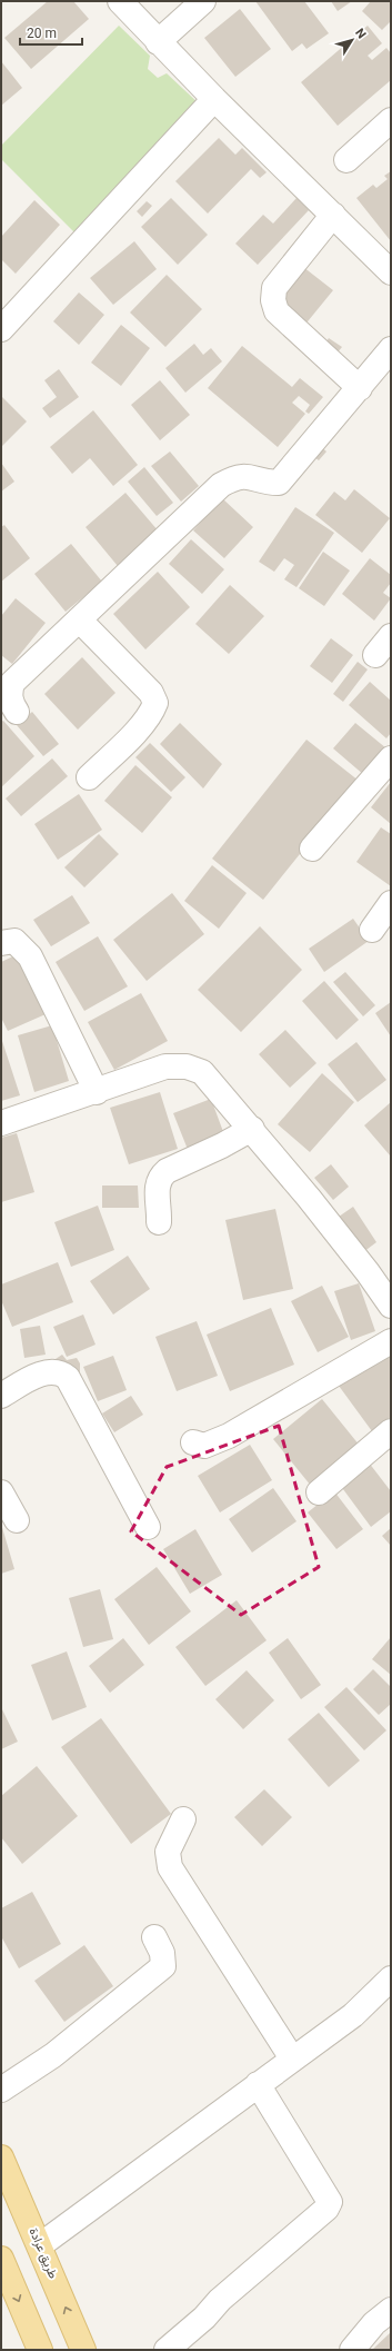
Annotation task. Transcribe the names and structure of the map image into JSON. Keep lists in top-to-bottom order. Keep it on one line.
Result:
{"streets":{"main road":["طريق عرادة"]},"scale_bar":"20 m","north":"top right"}
